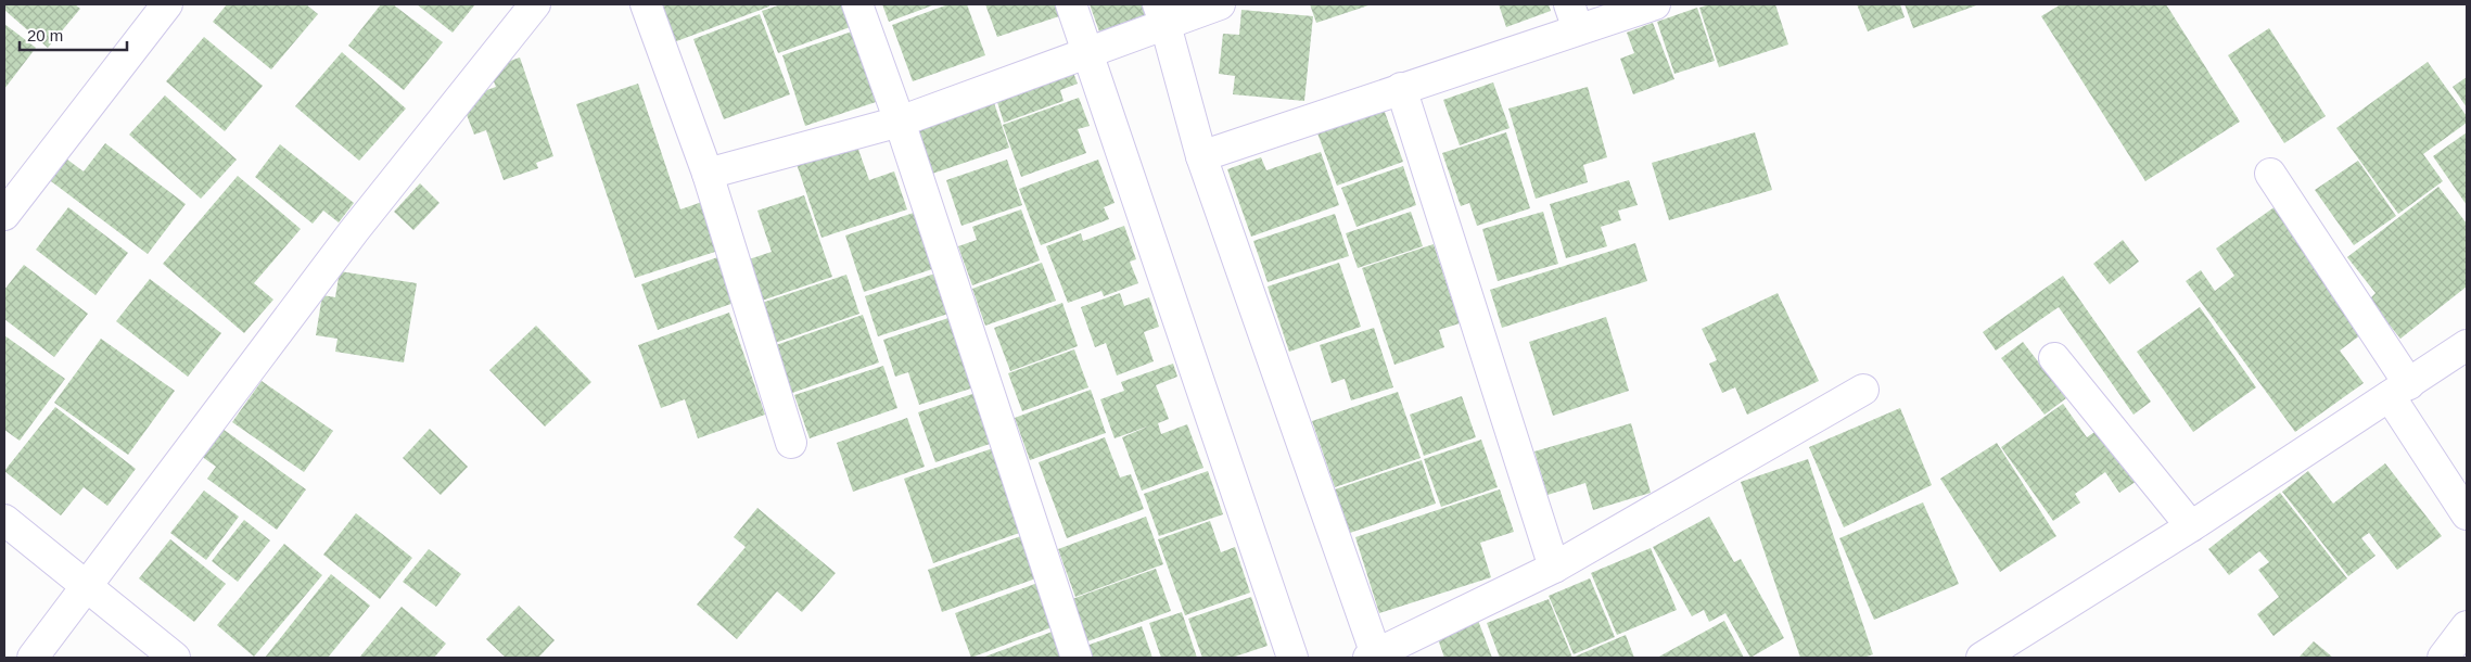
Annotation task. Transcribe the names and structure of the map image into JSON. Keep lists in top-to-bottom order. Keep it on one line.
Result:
{"scale_bar":"20 m"}
